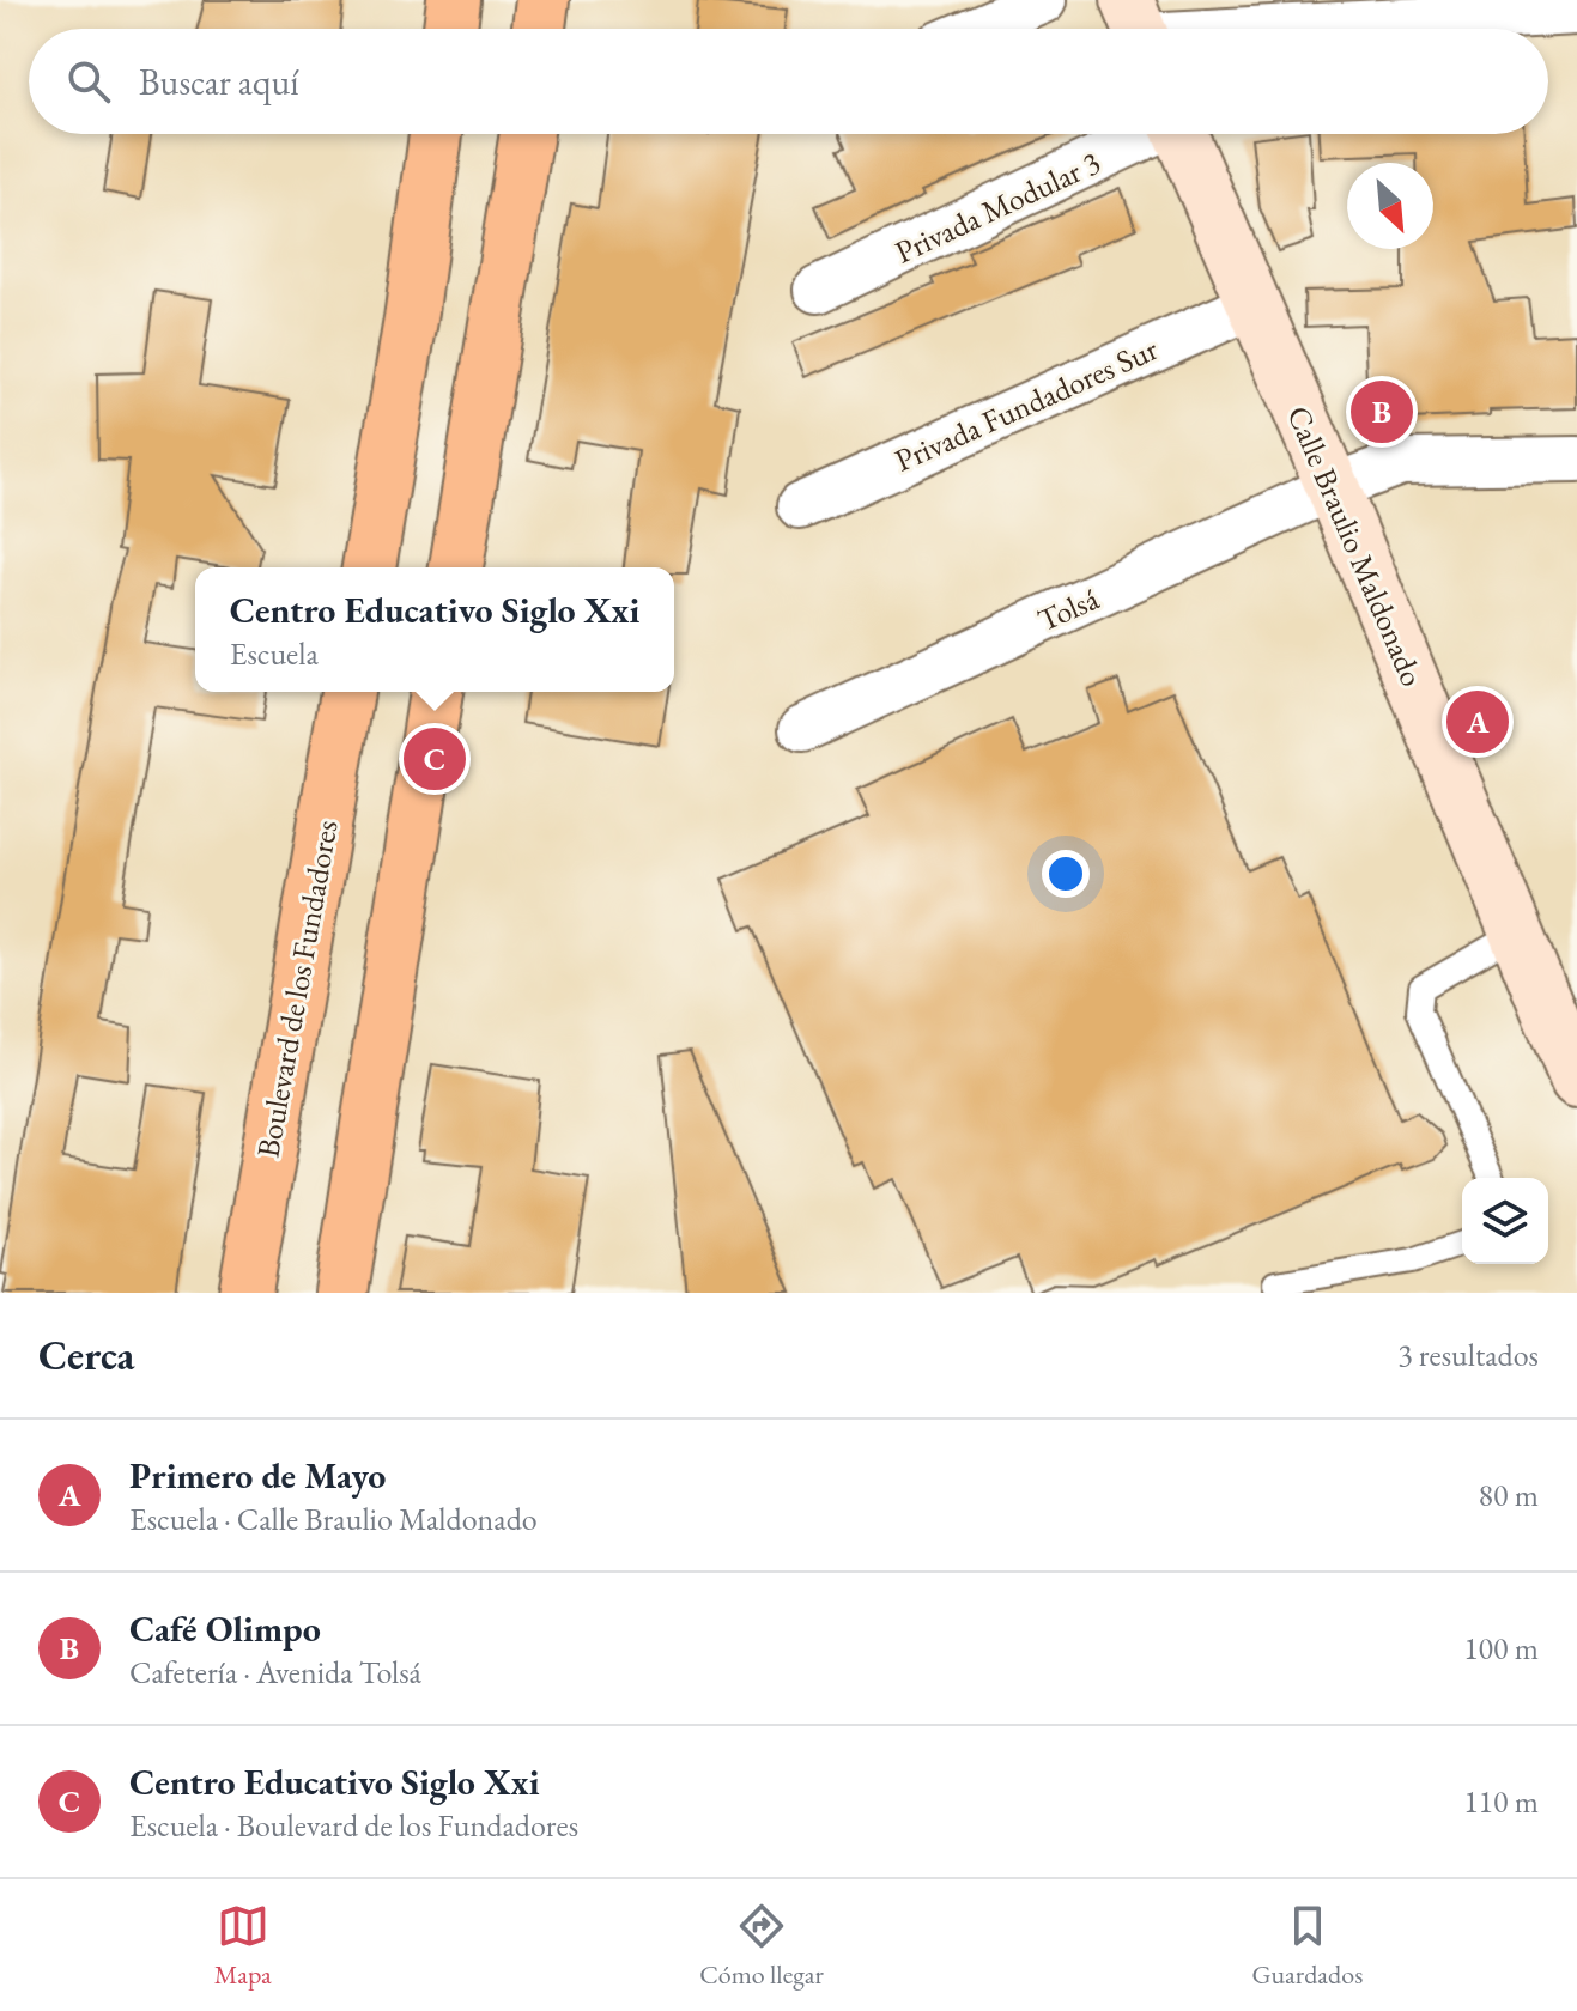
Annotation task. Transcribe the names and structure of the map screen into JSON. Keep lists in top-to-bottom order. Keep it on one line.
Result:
{"streets":{"main road":["Boulevard de los Fundadores"],"street":["Privada Modular 3","Privada Fundadores Sur","Calle Braulio Maldonado","Tolsá"]},"crossings":[["Privada Fundadores Sur","Calle Braulio Maldonado"],["Calle Braulio Maldonado","Tolsá"]],"north":"bottom right","page":{"search":"Buscar aquí","pins":["B","A","C"],"popup":["Centro Educativo Siglo Xxi","Escuela"],"heading":["Cerca","3 resultados"],"list":[{"mark":"A","name":"Primero de Mayo","note":"Escuela · Calle Braulio Maldonado","value":"80 m"},{"mark":"B","name":"Café Olimpo","note":"Cafetería · Avenida Tolsá","value":"100 m"},{"mark":"C","name":"Centro Educativo Siglo Xxi","note":"Escuela · Boulevard de los Fundadores","value":"110 m"}],"nav":["Mapa","Cómo llegar","Guardados"]}}
